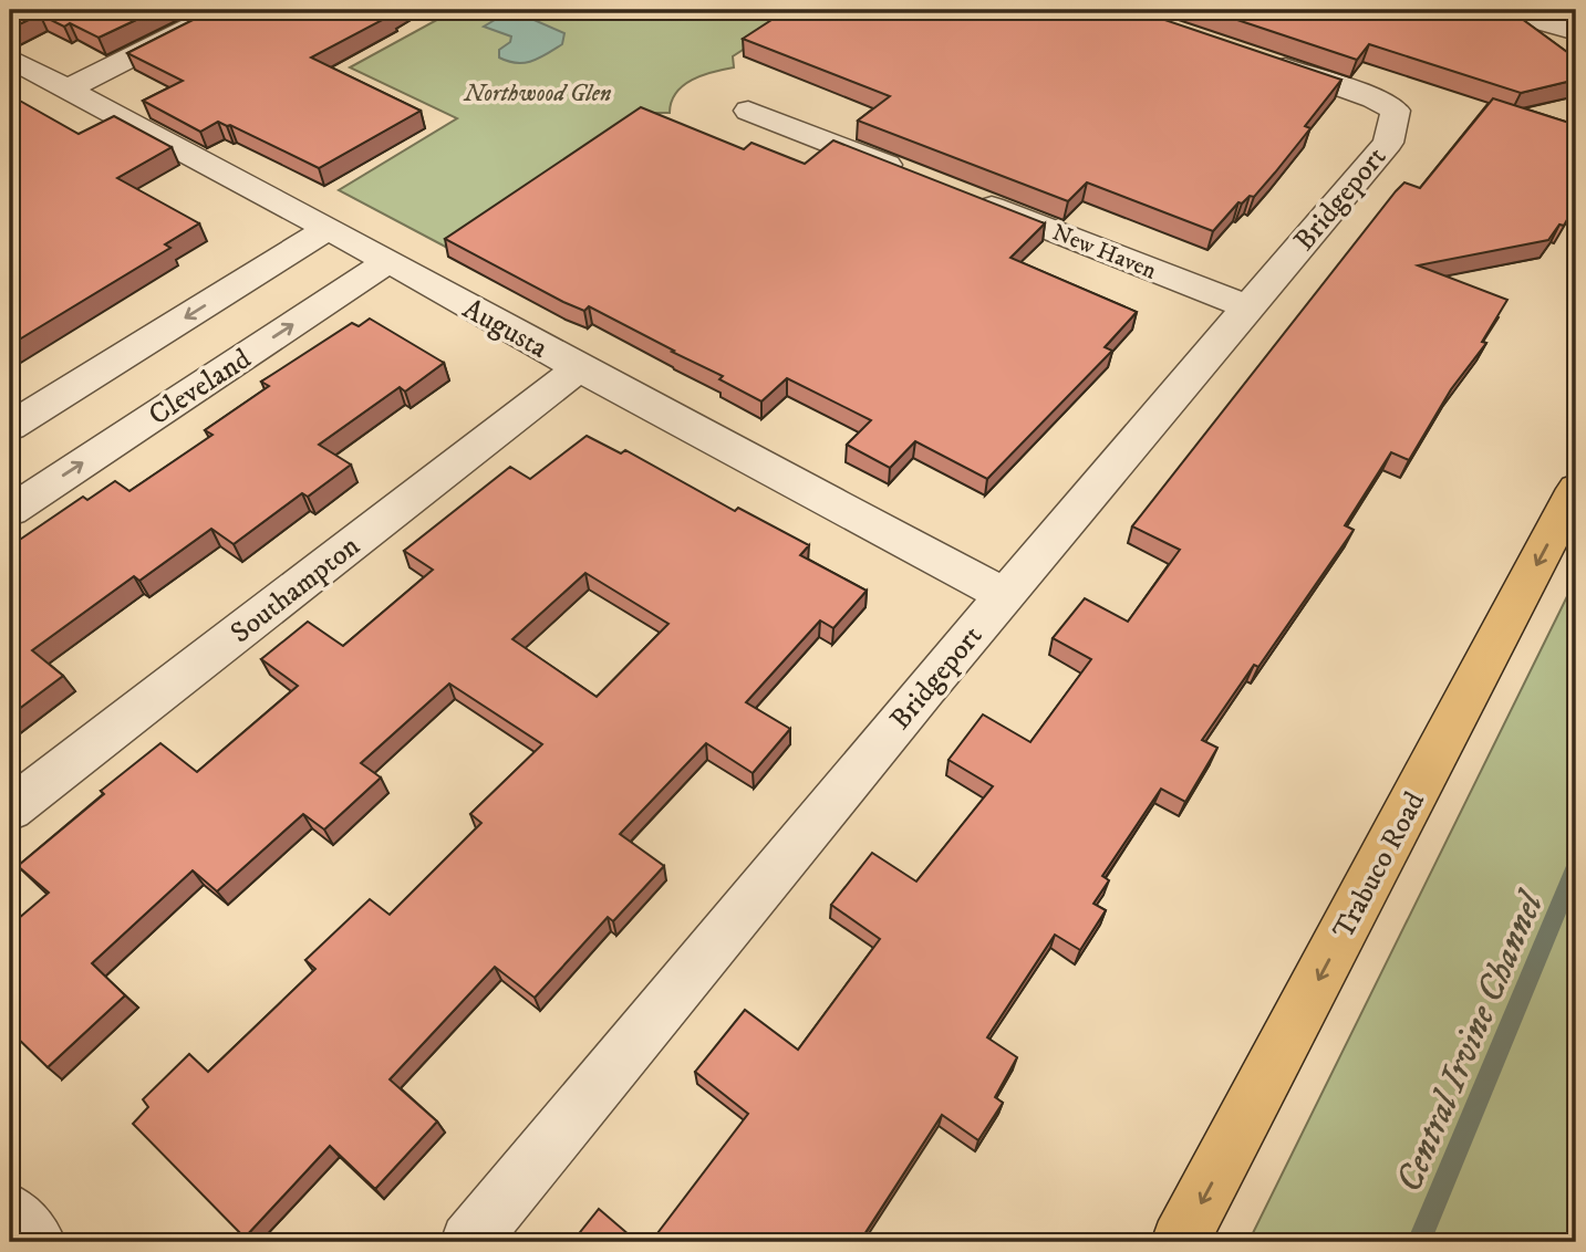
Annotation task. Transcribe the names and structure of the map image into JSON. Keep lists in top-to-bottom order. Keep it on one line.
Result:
{"streets":{"main road":["Trabuco Road"],"street":["Bridgeport","New Haven","Augusta","Cleveland","Southampton"]},"crossings":[["Bridgeport","New Haven"],["Bridgeport","Augusta"],["Augusta","Cleveland"],["Augusta","Southampton"]],"one_way":["Trabuco Road"],"water":["Central Irvine Channel"],"parks":["Northwood Glen"]}
